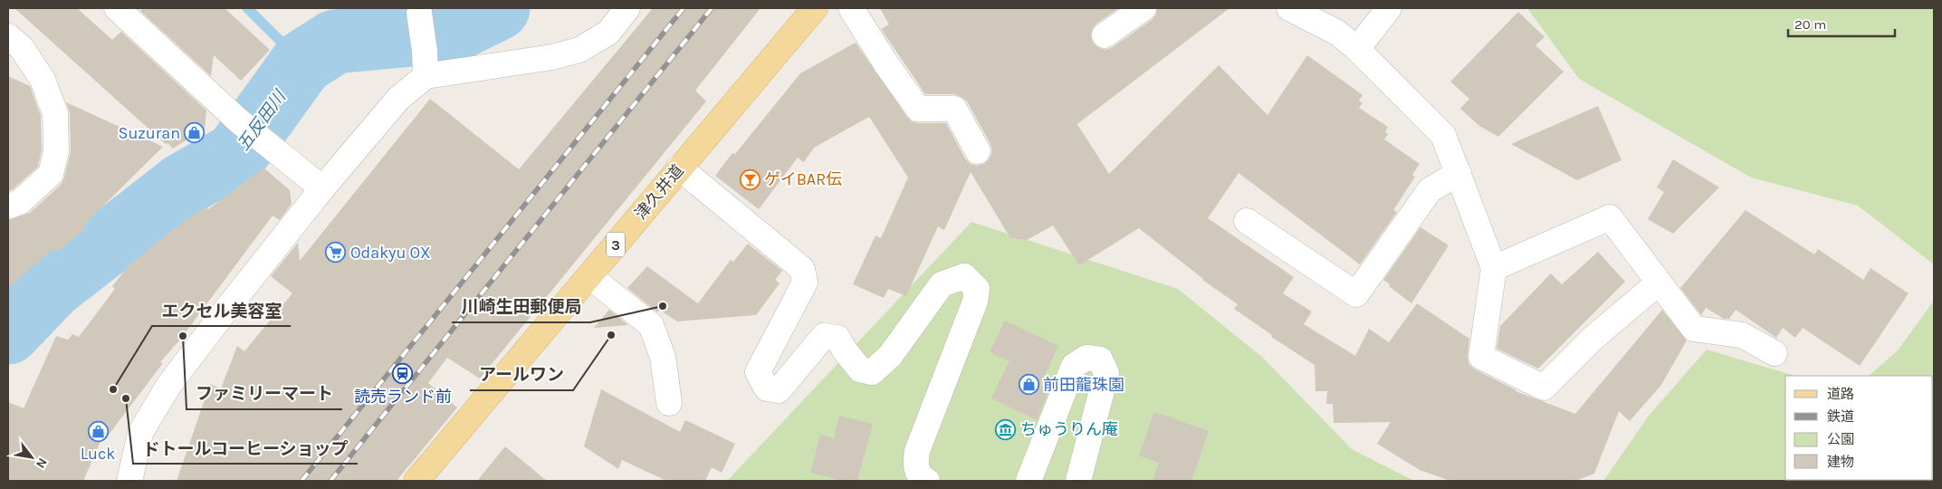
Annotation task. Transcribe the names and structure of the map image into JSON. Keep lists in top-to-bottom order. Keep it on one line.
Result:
{"streets":{"main road":["津久井道","3"]},"water":["五反田川"],"places":{"shop":["Suzuran","前田龍珠園","Luck"],"bar":["ゲイBAR伝"],"supermarket":["Odakyu OX"],"other":["川崎生田郵便局","アールワン","ファミリーマート","エクセル美容室","ドトールコーヒーショップ"],"station":["読売ランド前"],"museum":["ちゅうりん庵"]},"legend":["道路","鉄道","公園","建物"],"scale_bar":"20 m","north":"bottom right"}
